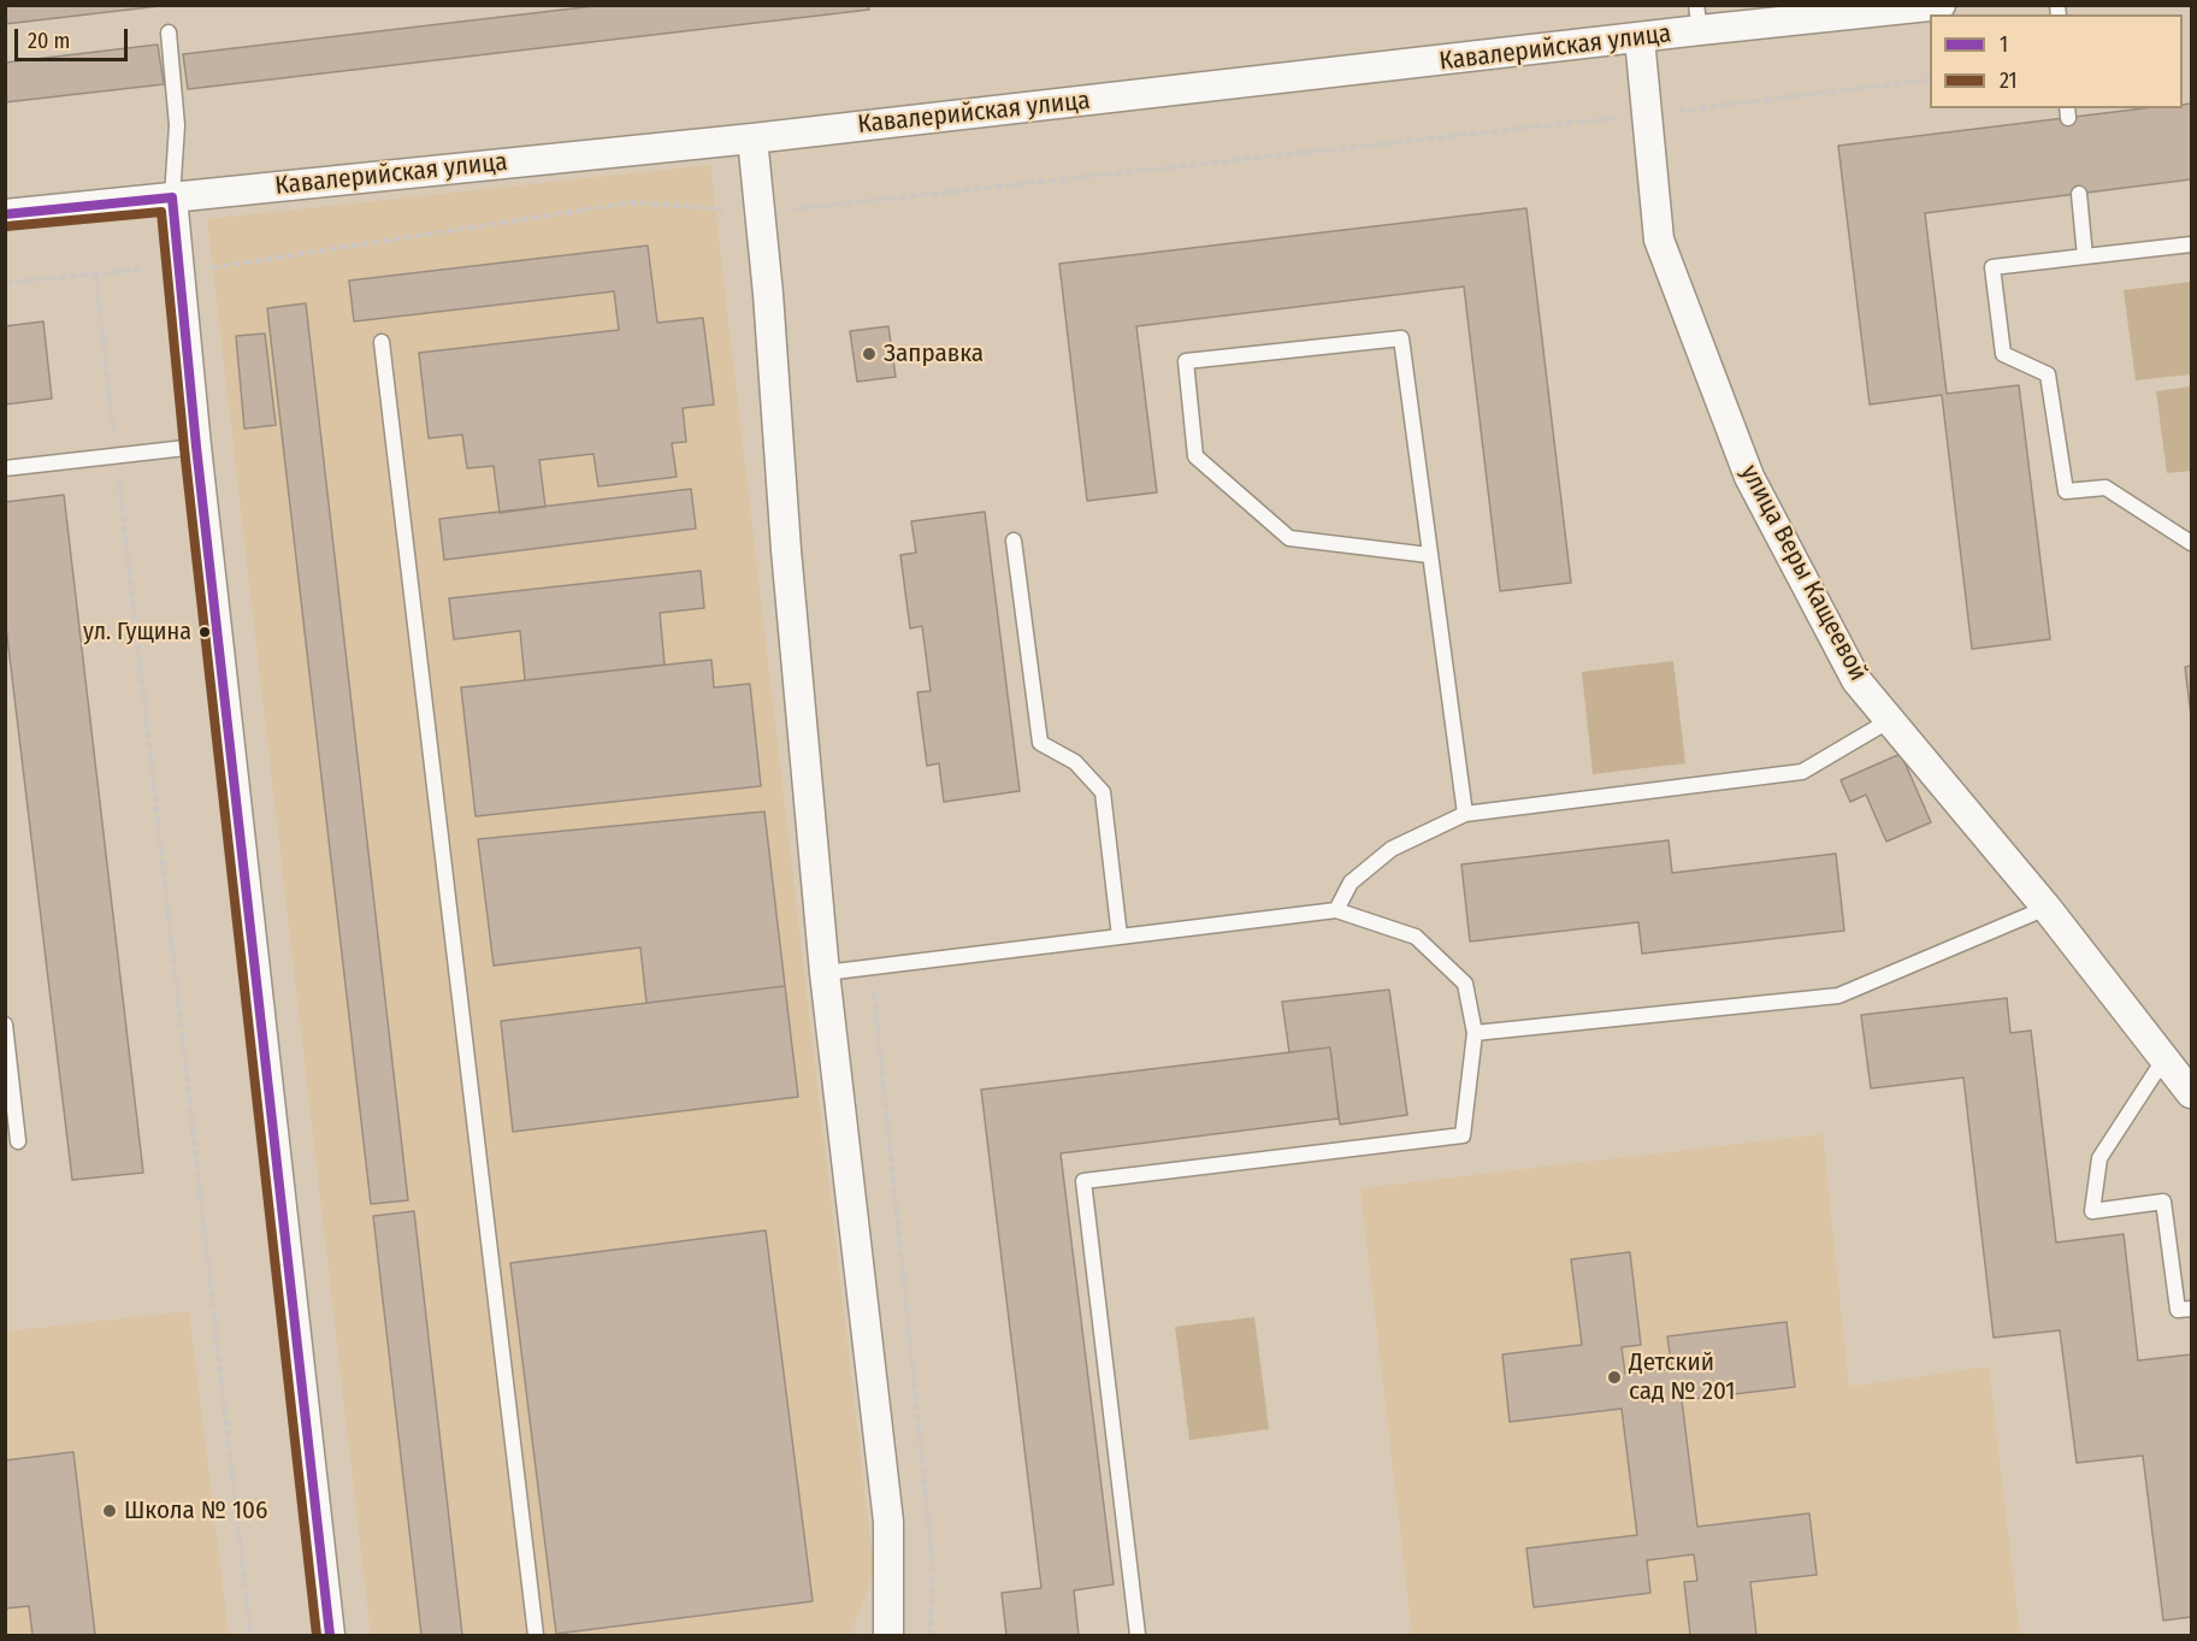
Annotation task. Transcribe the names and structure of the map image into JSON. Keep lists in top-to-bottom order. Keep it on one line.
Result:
{"streets":{"street":["Кавалерийская улица","улица Веры Кащеевой"]},"crossings":[["Кавалерийская улица","улица Веры Кащеевой"]],"places":["Заправка","ул. Гущина","Детский сад № 201","Школа № 106"],"lines":["transit line 1","transit line 21"],"legend":["1","21"],"scale_bar":"20 m"}
